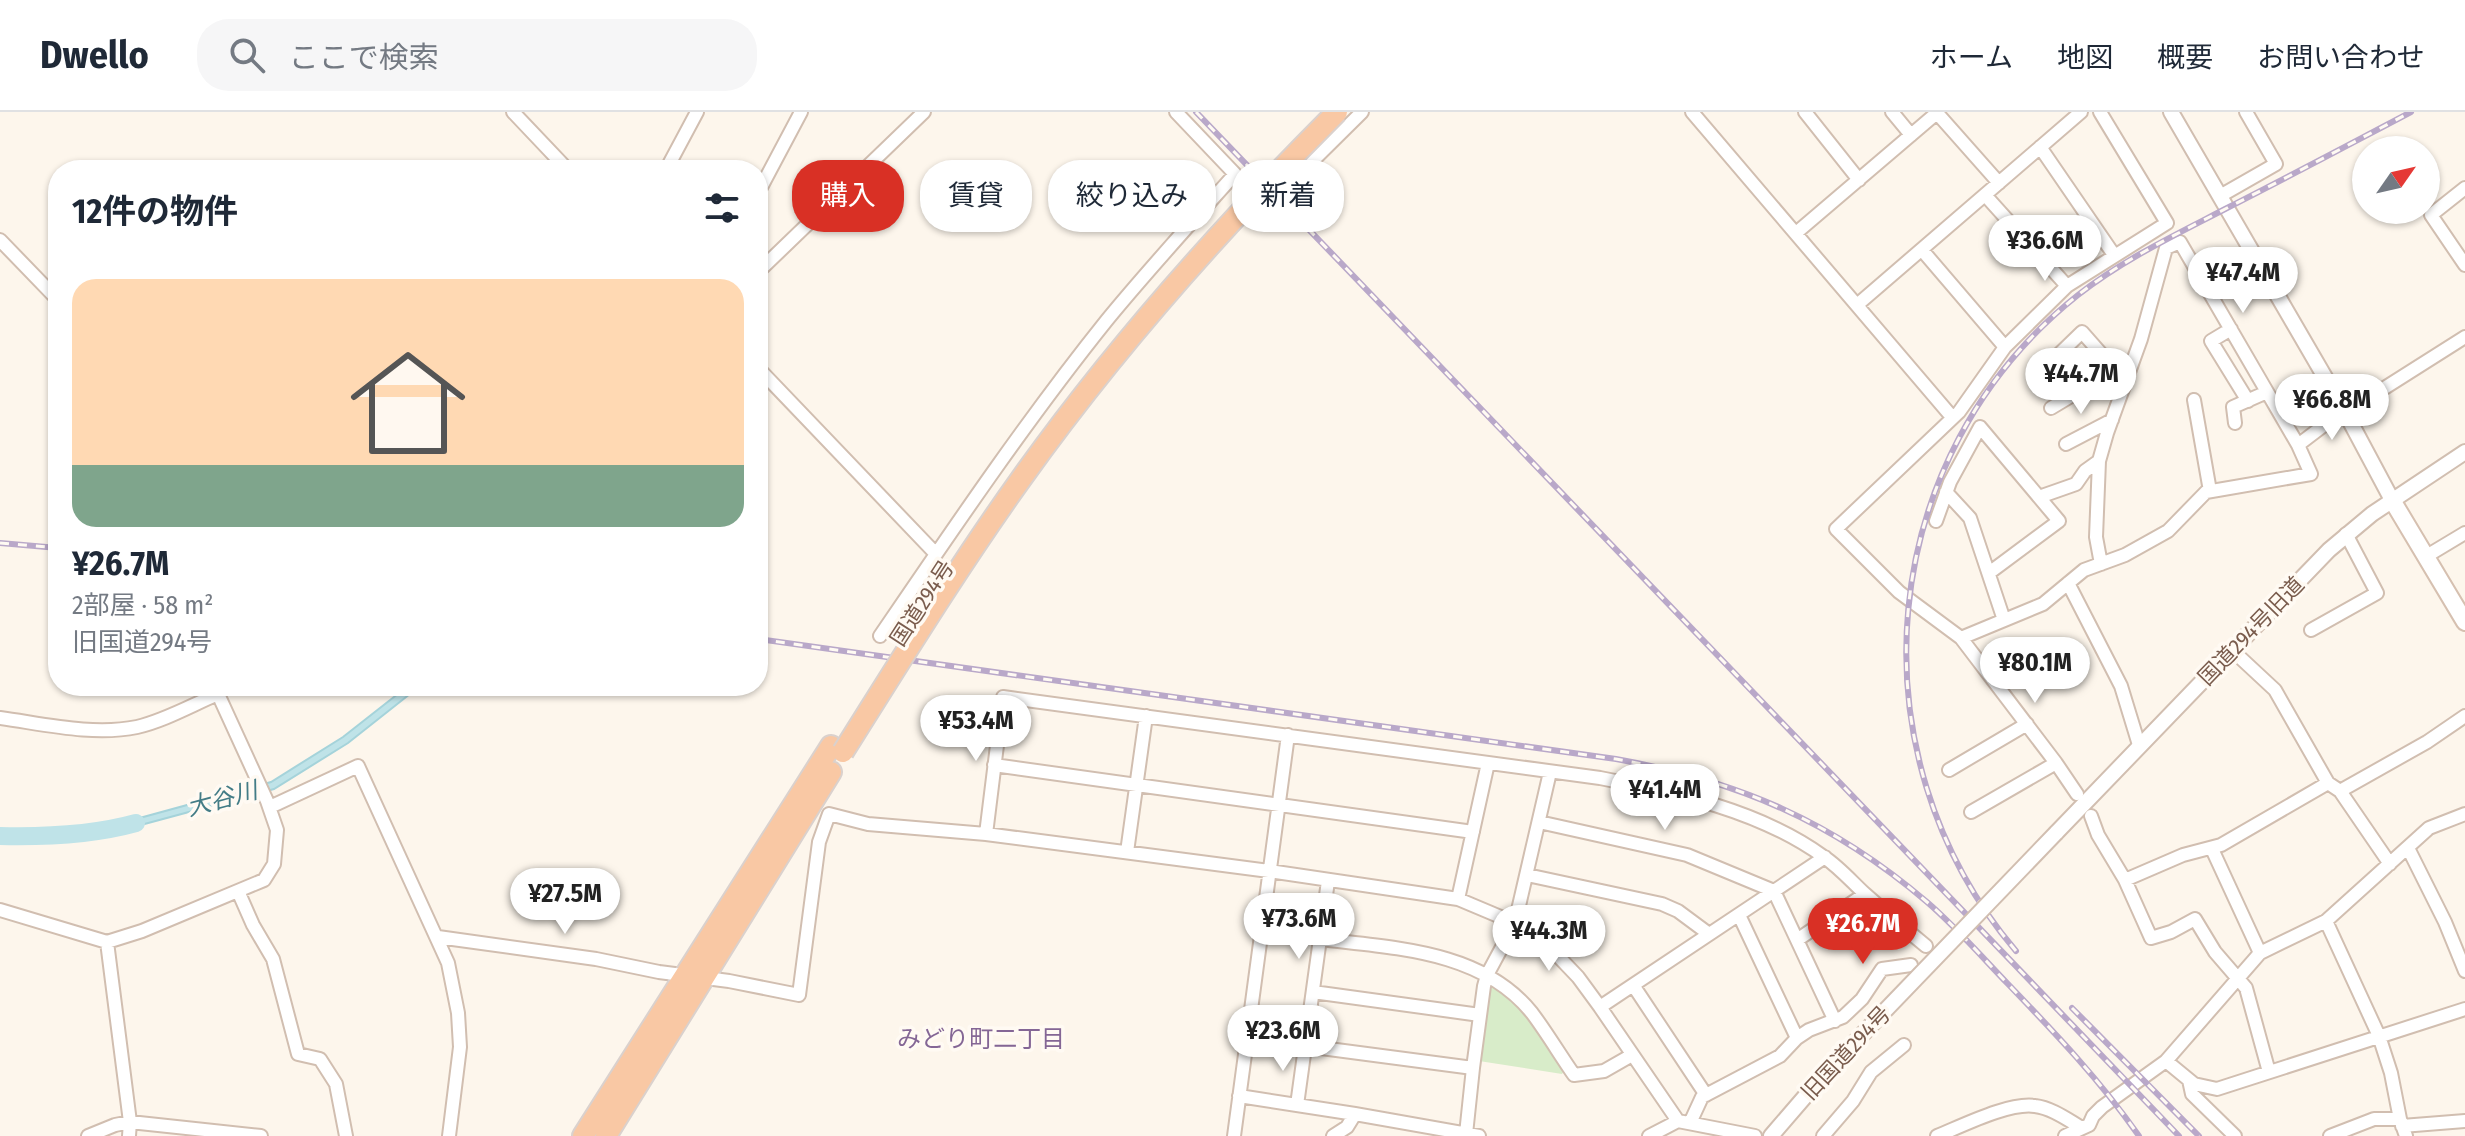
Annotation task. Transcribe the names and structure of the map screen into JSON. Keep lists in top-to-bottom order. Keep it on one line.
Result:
{"streets":{"highway":["国道294号"],"street":["国道294号旧道","旧国道294号"]},"crossings":[["国道294号旧道","旧国道294号"]],"districts":["みどり町二丁目"],"water":["大谷川"],"north":"top right","page":{"header":"Dwello","search":"ここで検索","nav":["ホーム","地図","概要","お問い合わせ"],"chip":["購入","賃貸","絞り込み","新着"],"heading":"12件の物件","price":["¥36.6M","¥47.4M","¥44.7M","¥66.8M","¥80.1M","¥53.4M","¥41.4M","¥27.5M","¥73.6M","¥26.7M","¥44.3M","¥23.6M"],"list":[{"name":"¥26.7M","note":"2部屋 · 58 m² · 旧国道294号"}]}}
